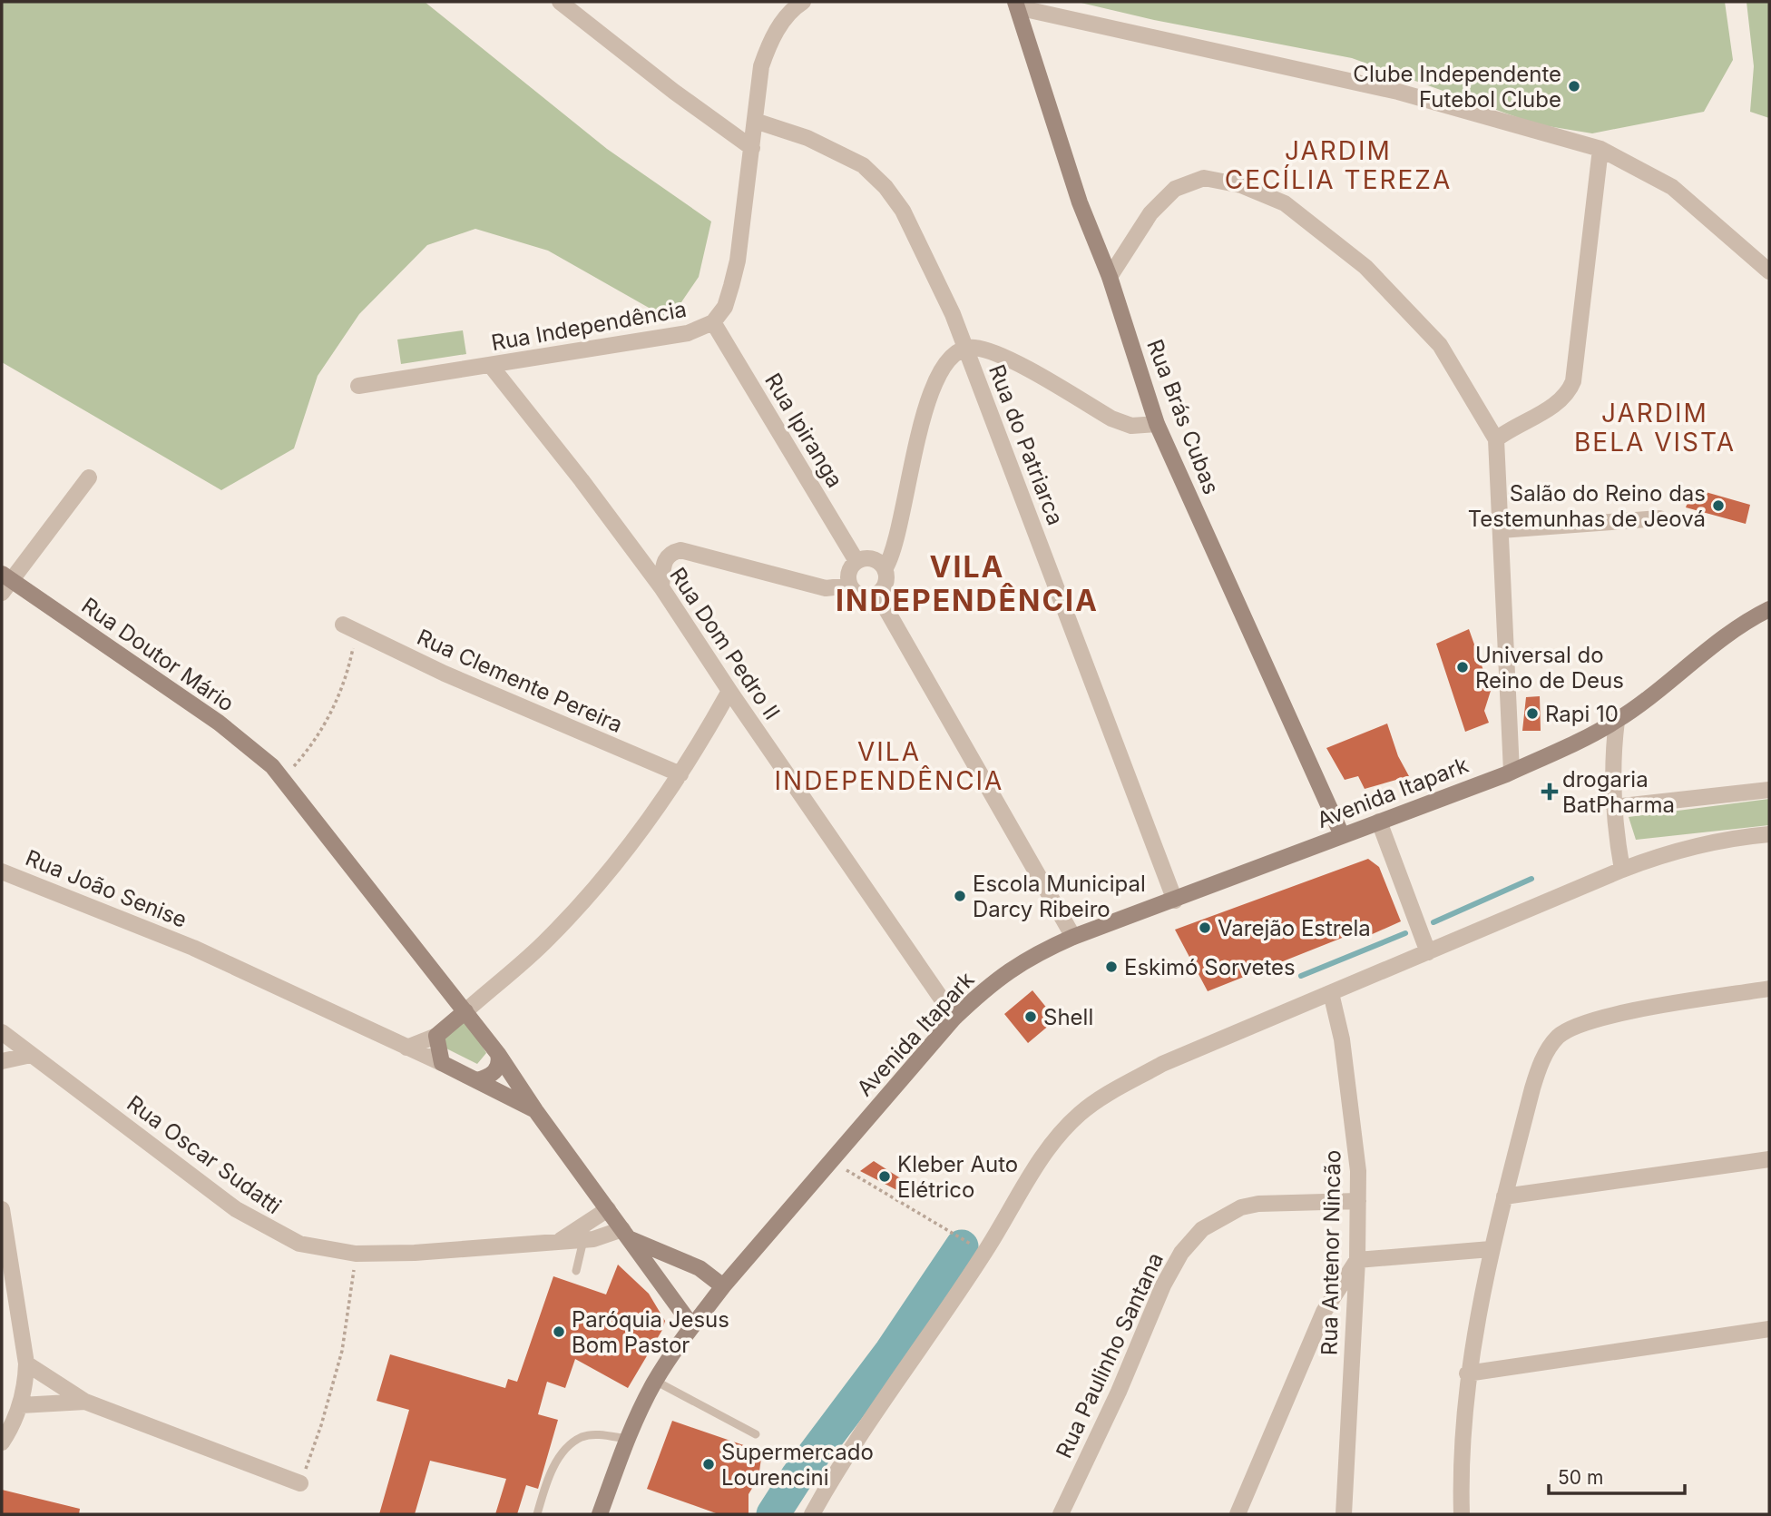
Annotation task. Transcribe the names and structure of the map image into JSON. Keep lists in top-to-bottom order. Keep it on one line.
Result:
{"streets":{"street":["Rua Independência","Rua Brás Cubas","Rua Ipiranga","Rua do Patriarca","Rua Dom Pedro II","Rua Doutor Mário","Rua Clemente Pereira","Avenida Itapark","Rua João Senise","Rua Oscar Sudatti","Rua Antenor Nincão","Rua Paulinho Santana"]},"crossings":[["Rua Independência","Rua Ipiranga"],["Rua Independência","Rua do Patriarca"],["Rua Independência","Rua Dom Pedro II"],["Rua Brás Cubas","Avenida Itapark"],["Rua do Patriarca","Avenida Itapark"],["Rua Dom Pedro II","Avenida Itapark"],["Rua Doutor Mário","Avenida Itapark"],["Rua Doutor Mário","Rua Oscar Sudatti"],["Rua Antenor Nincão","Rua Paulinho Santana"]],"districts":["JARDIM CECÍLIA TEREZA","JARDIM BELA VISTA","VILA INDEPENDÊNCIA","VILA INDEPENDÊNCIA"],"places":{"other":["Clube Independente Futebol Clube","Salão do Reino das Testemunhas de Jeová","Universal do Reino de Deus","Rapi 10","Escola Municipal Darcy Ribeiro","Varejão Estrela","Eskimó Sorvetes","Shell","Kleber Auto Elétrico","Paróquia Jesus Bom Pastor","Supermercado Lourencini"],"health":["drogaria BatPharma"]},"scale_bar":"50 m"}
